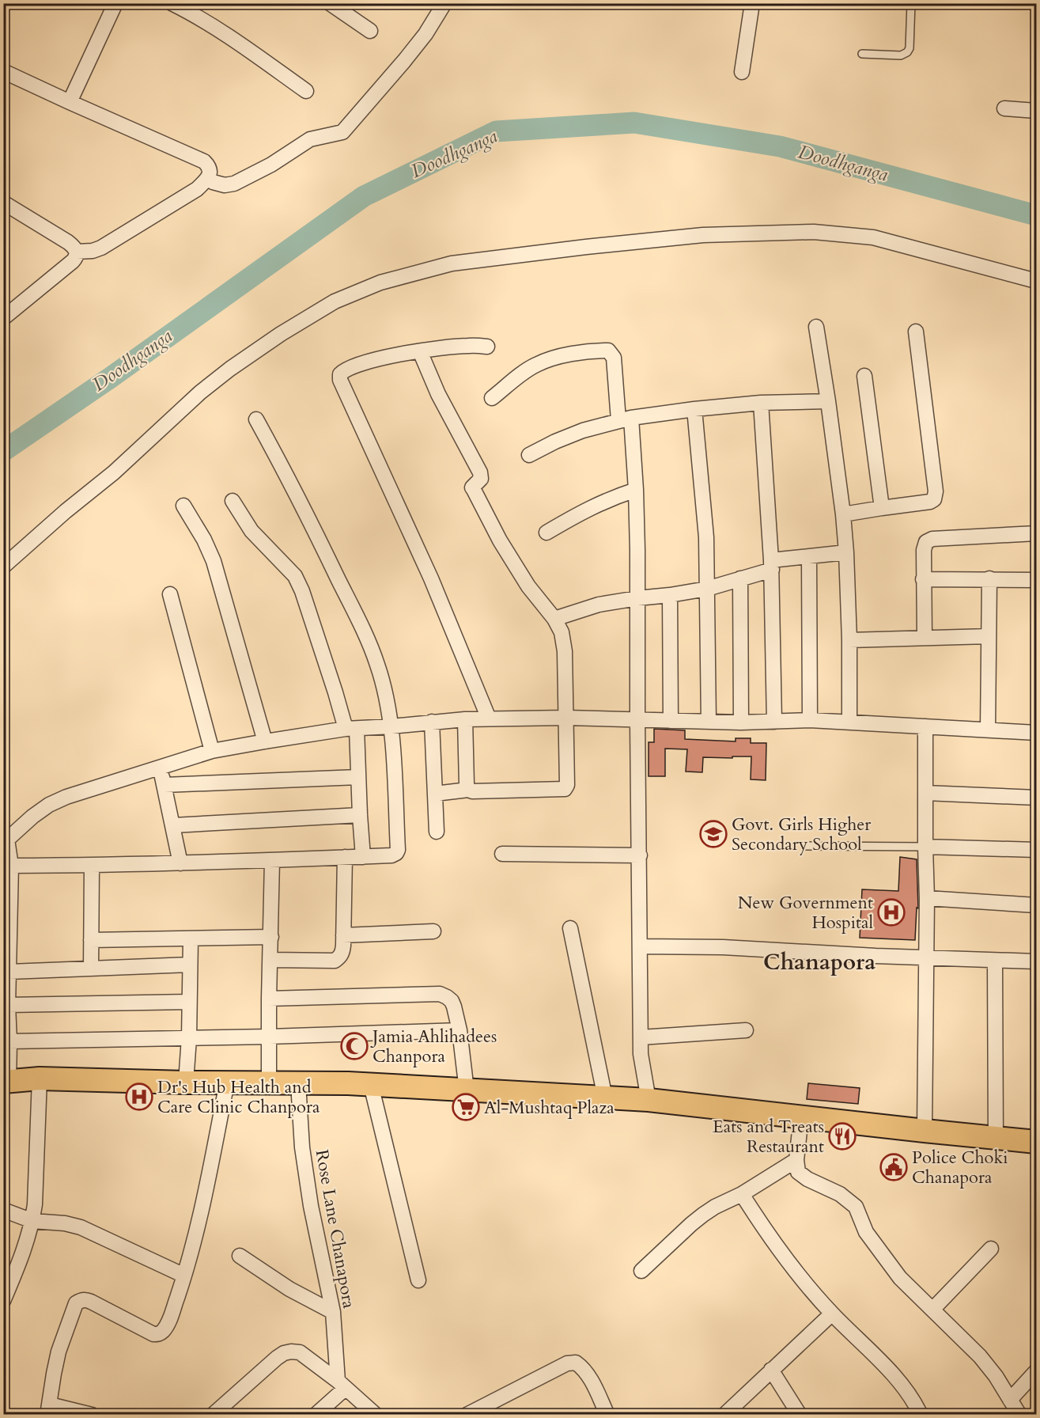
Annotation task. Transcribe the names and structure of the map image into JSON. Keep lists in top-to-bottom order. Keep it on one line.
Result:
{"streets":{"street":["Rose Lane Chanapora"]},"districts":["Chanapora"],"water":["Doodhganga"],"places":{"school or university":["Govt. Girls Higher Secondary School"],"hospital":["New Government Hospital","Dr's Hub Health and Care Clinic Chanpora"],"mosque":["Jamia Ahlihadees Chanpora"],"supermarket":["Al-Mushtaq Plaza"],"restaurant":["Eats and Treats Restaurant"],"public building":["Police Choki Chanapora"]}}
